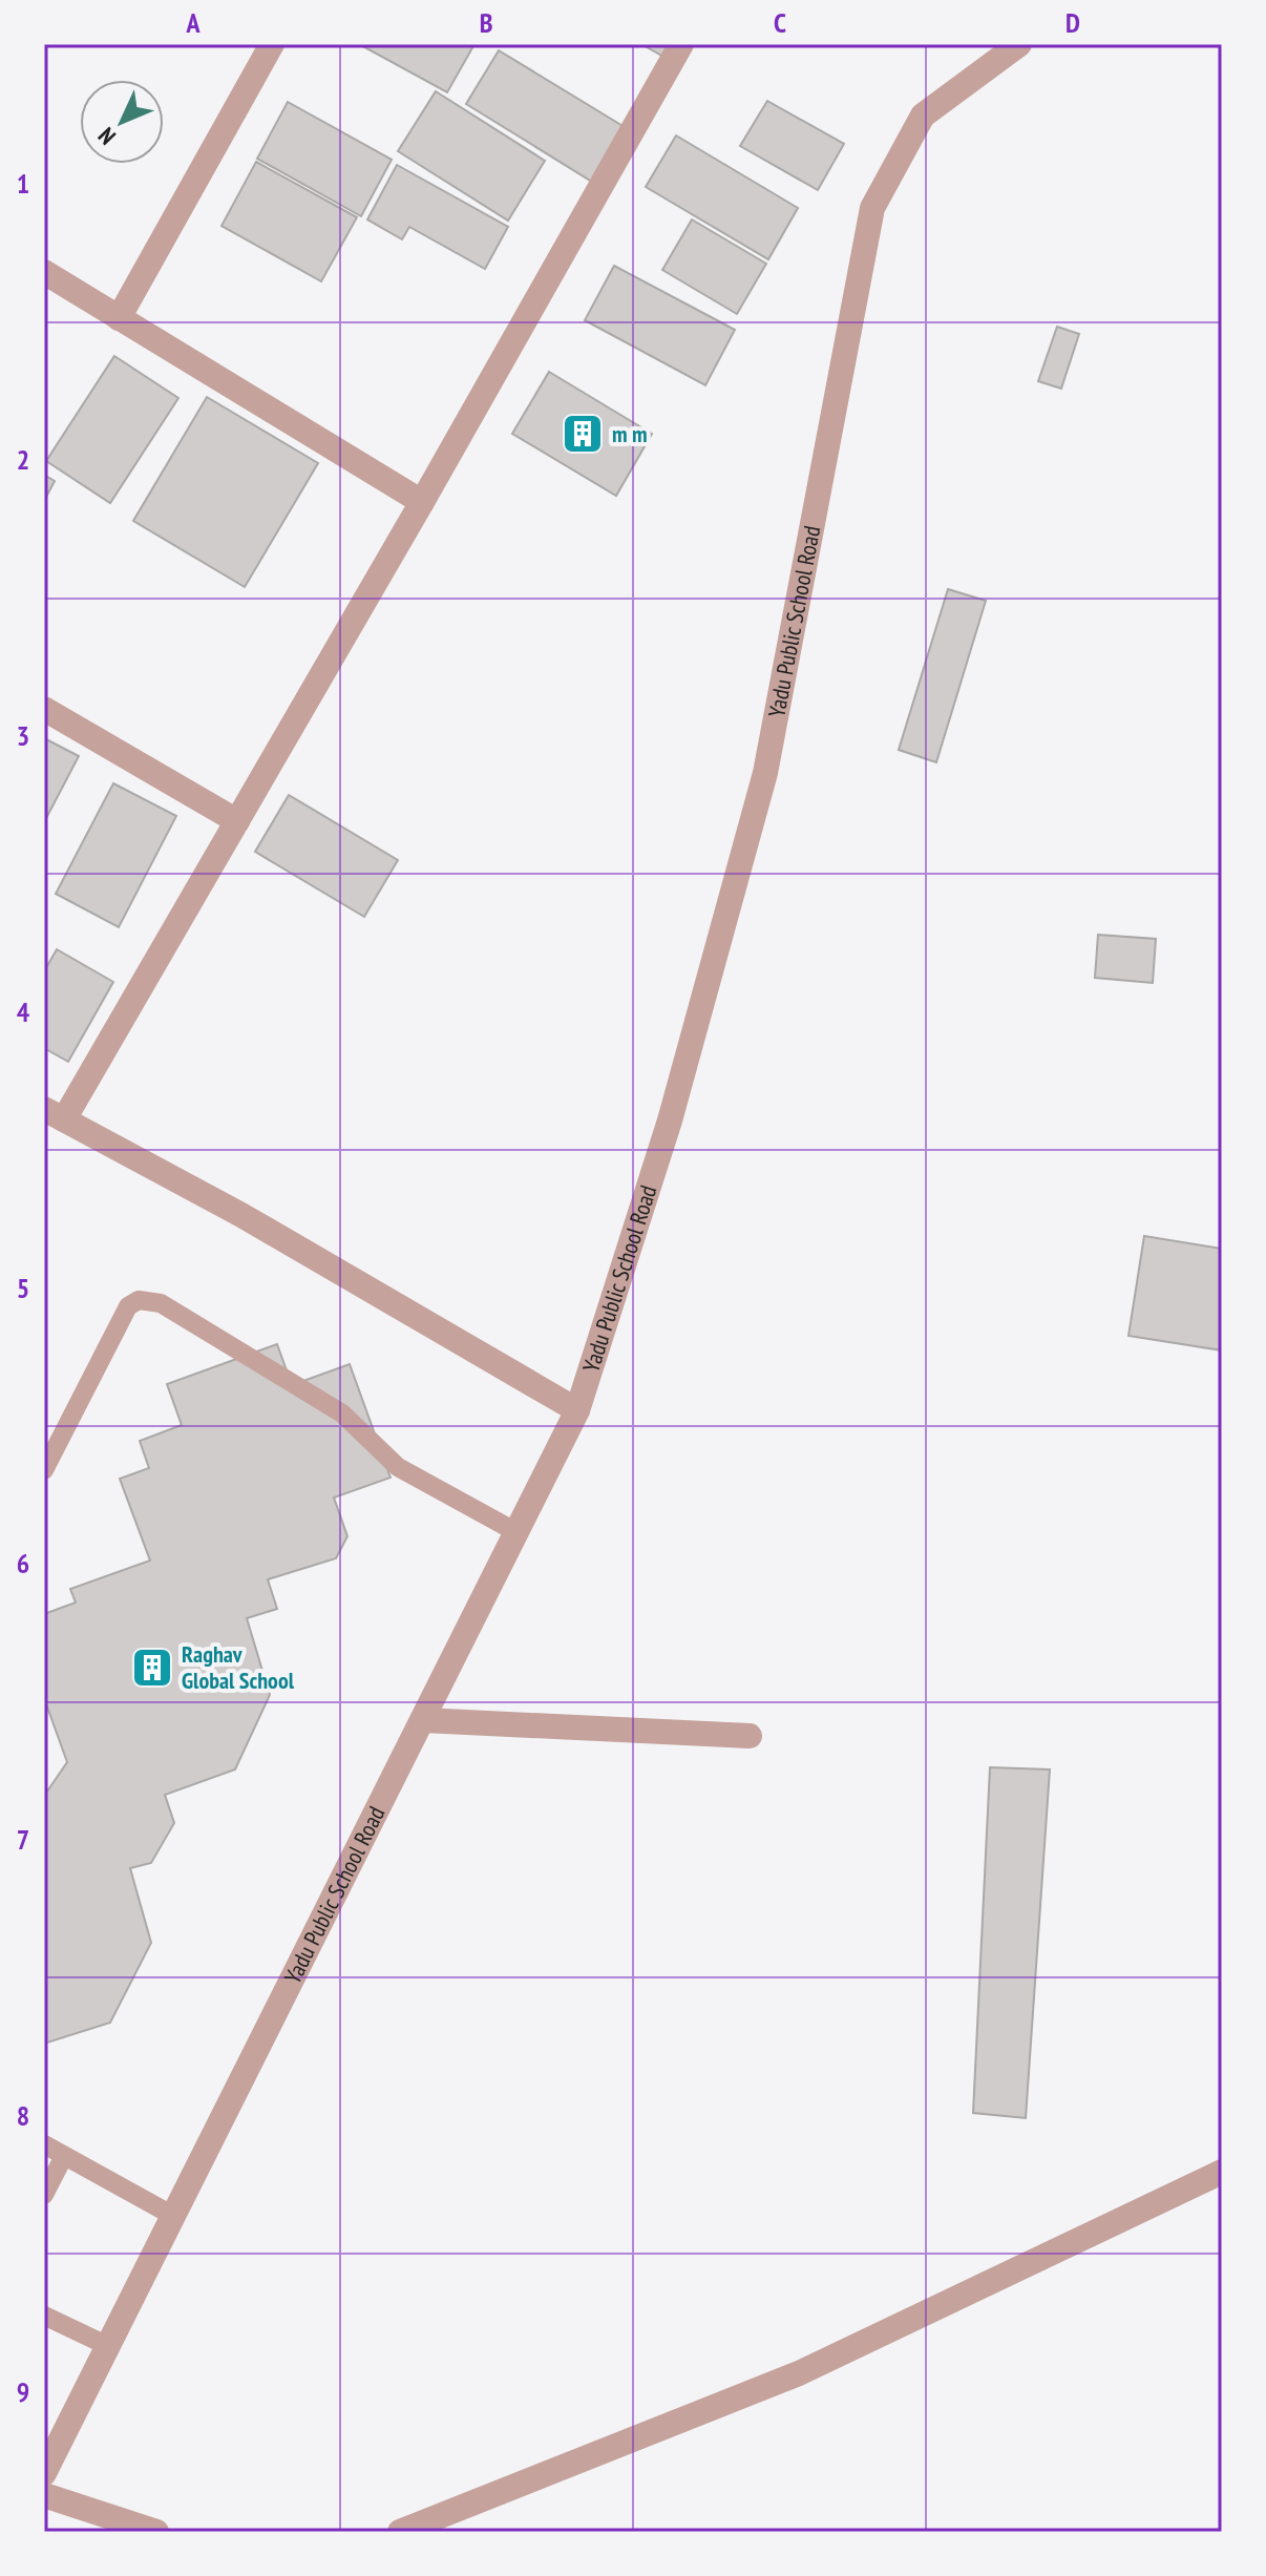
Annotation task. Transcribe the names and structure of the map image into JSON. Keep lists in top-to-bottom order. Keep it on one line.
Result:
{"streets":{"street":["Yadu Public School Road"]},"places":{"building":["m m","Raghav Global School"]},"north":"bottom left","grid":{"columns":["A","B","C","D"],"rows":["1","2","3","4","5","6","7","8","9"]}}
